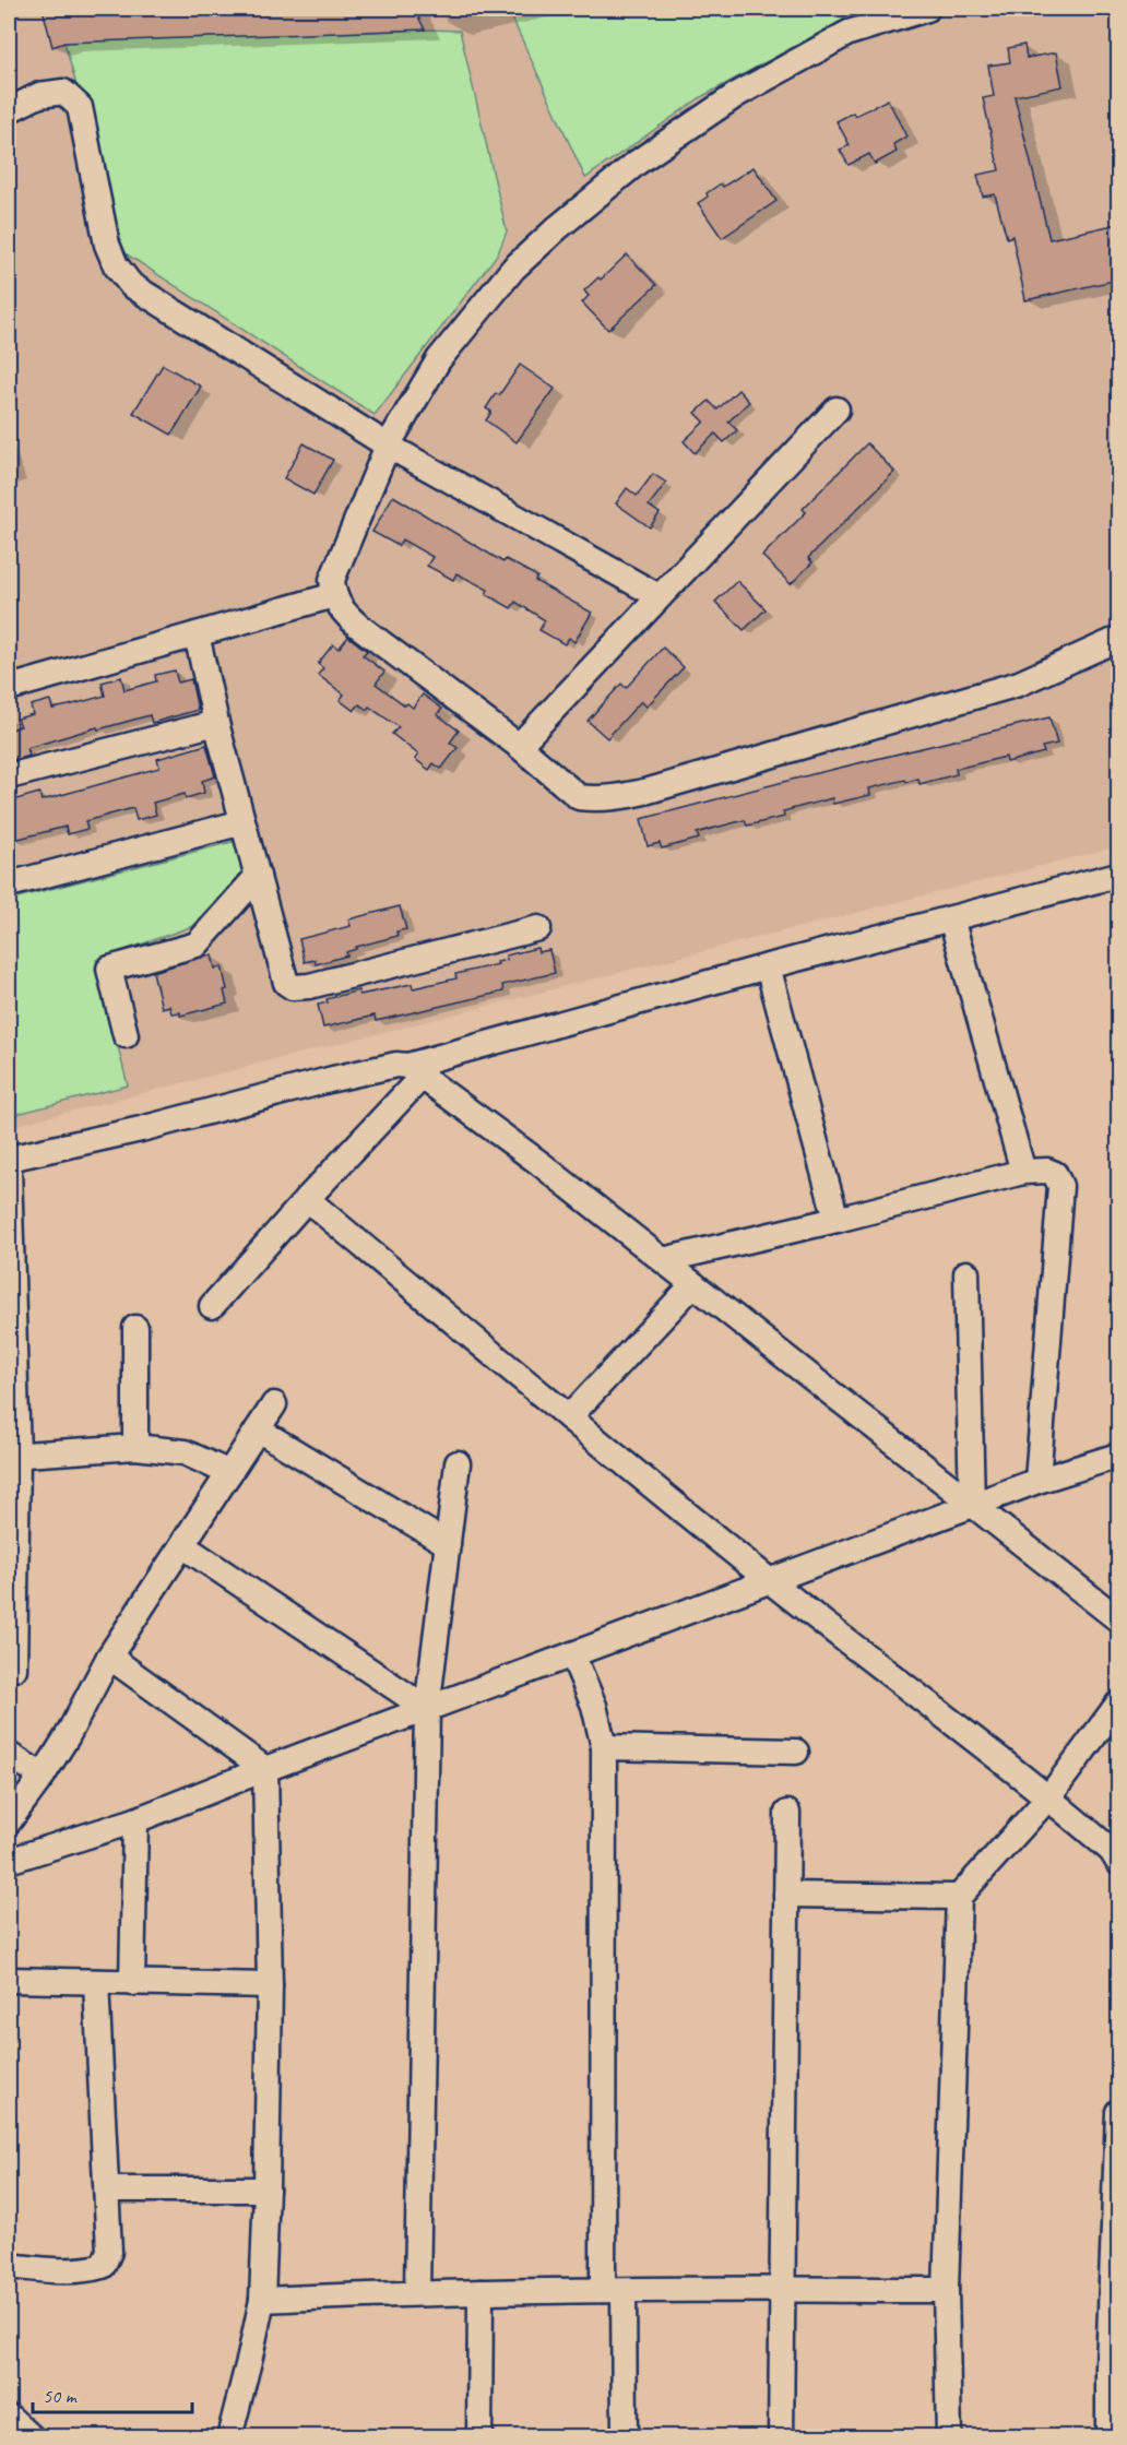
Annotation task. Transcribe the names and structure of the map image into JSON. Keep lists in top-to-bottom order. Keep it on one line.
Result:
{"scale_bar":"50 m"}
